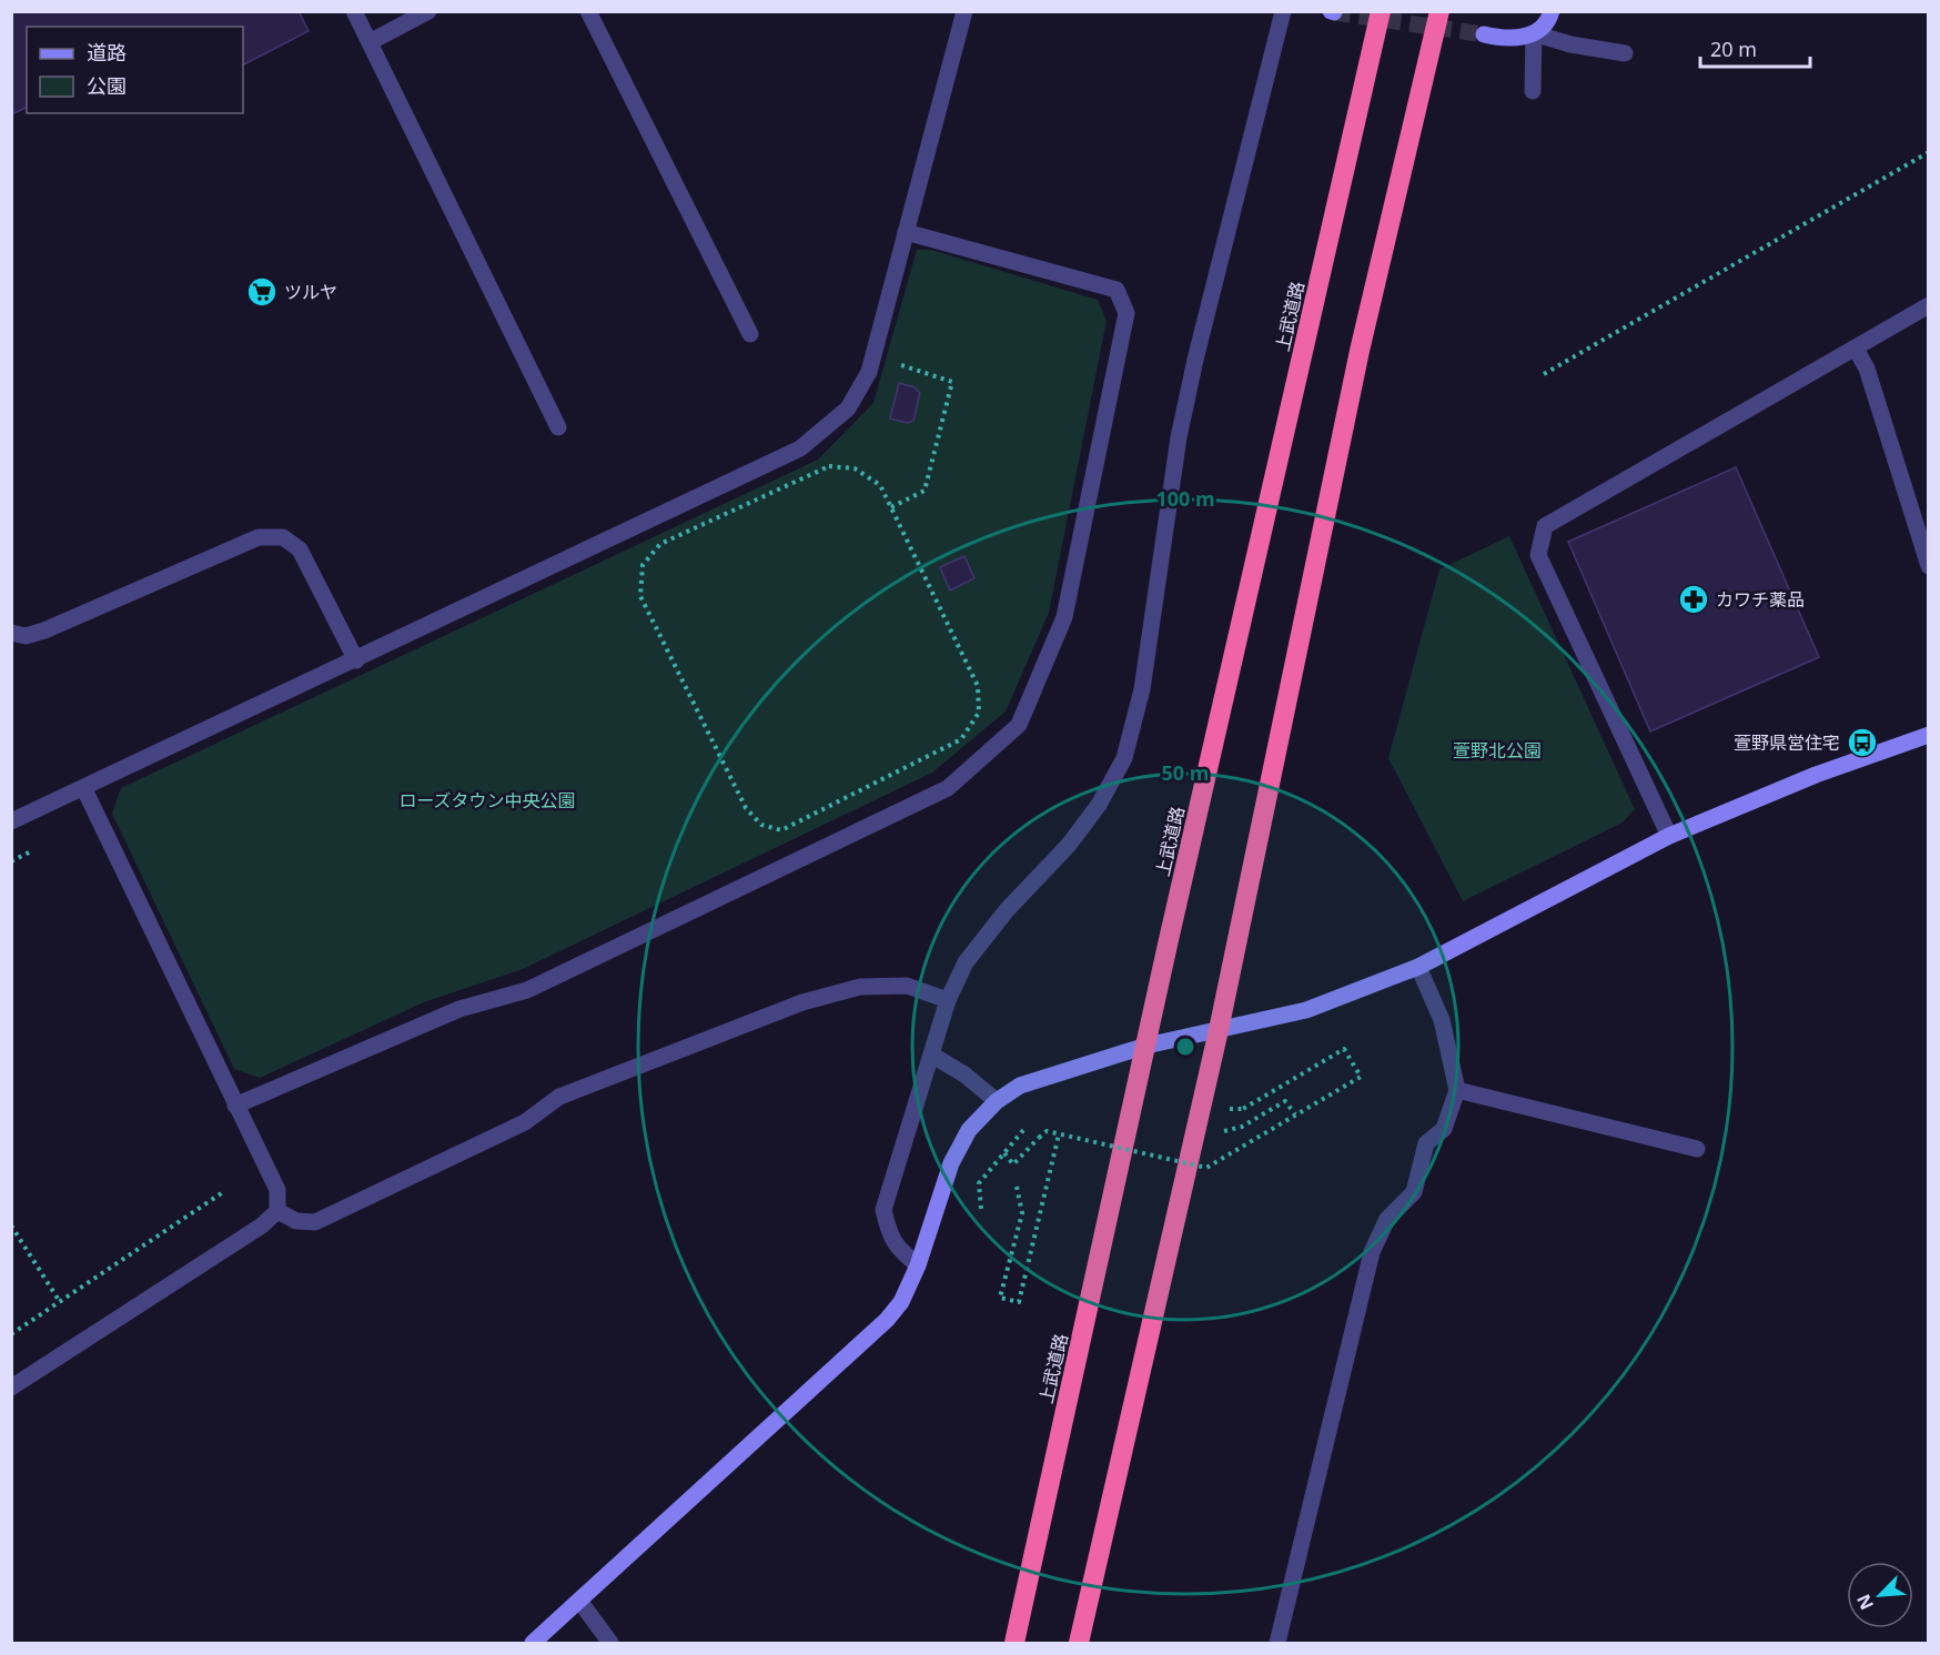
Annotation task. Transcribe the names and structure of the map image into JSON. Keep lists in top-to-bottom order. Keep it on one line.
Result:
{"streets":{"highway":["上武道路"]},"parks":["萱野北公園","ローズタウン中央公園"],"places":{"supermarket":["ツルヤ"],"pharmacy":["カワチ薬品"],"bus stop":["萱野県営住宅"]},"legend":["道路","公園"],"scale_bar":"20 m","north":"bottom left","rings":["100 m","50 m"]}
